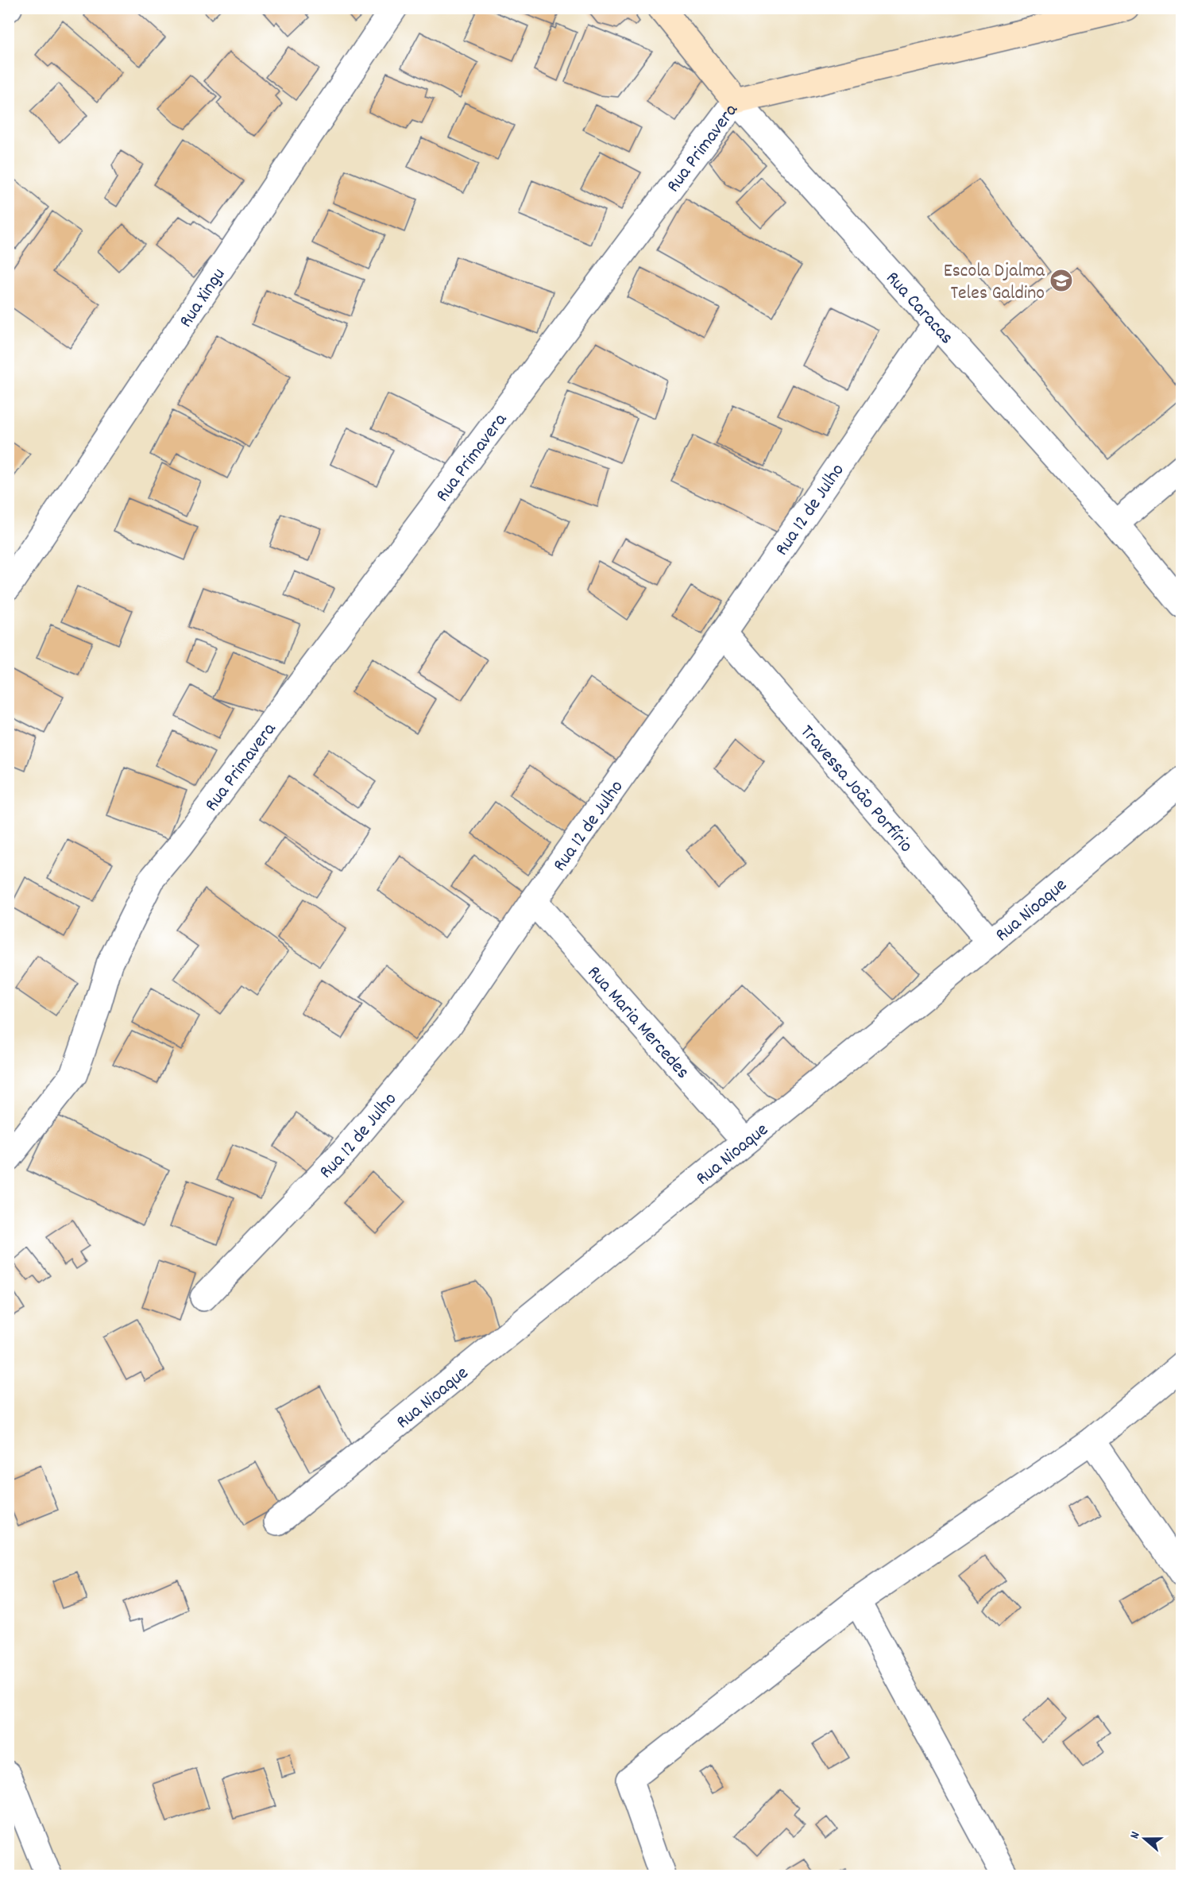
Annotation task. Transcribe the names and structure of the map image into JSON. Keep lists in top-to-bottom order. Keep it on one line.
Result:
{"streets":{"street":["Rua Primavera","Rua Xingu","Rua Caracas","Rua 12 de Julho","Travessa João Porfírio","Rua Nioaque","Rua Maria Mercedes"]},"crossings":[["Rua Primavera","Rua Caracas"],["Rua Caracas","Rua 12 de Julho"],["Rua 12 de Julho","Travessa João Porfírio"],["Rua 12 de Julho","Rua Maria Mercedes"],["Travessa João Porfírio","Rua Nioaque"],["Rua Nioaque","Rua Maria Mercedes"]],"places":{"school or university":["Escola Djalma Teles Galdino"]},"north":"left"}
